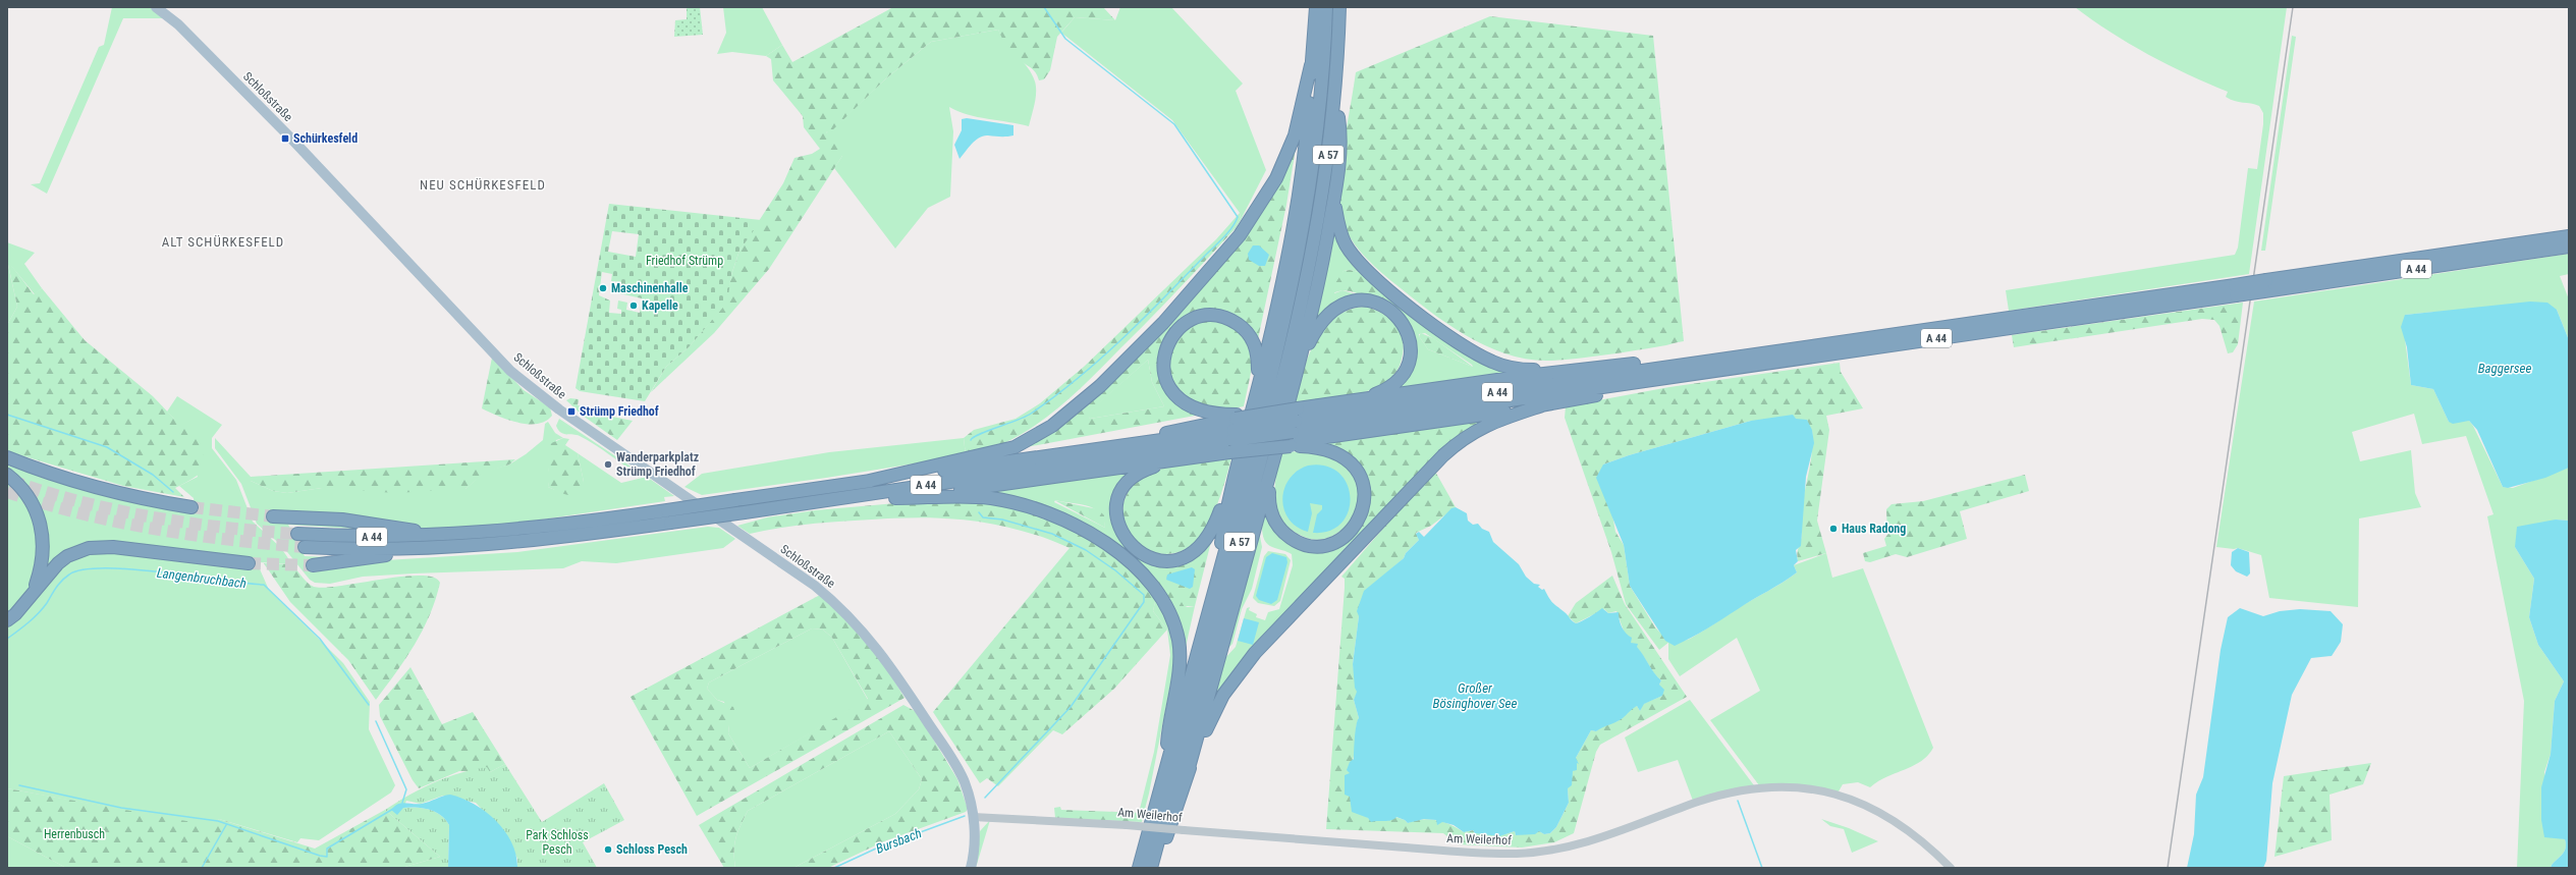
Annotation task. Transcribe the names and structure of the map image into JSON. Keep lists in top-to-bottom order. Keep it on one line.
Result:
{"streets":{"highway":["A 57","A 44"],"main road":["Schloßstraße"],"street":["Am Weilerhof"]},"crossings":[["Schloßstraße","Am Weilerhof"]],"districts":["NEU SCHÜRKESFELD","ALT SCHÜRKESFELD"],"water":["Baggersee","Langenbruchbach","Großer Bösinghover See","Bursbach"],"parks":["Friedhof Strümp","Herrenbusch","Park Schloss Pesch"],"places":{"transit":["Schürkesfeld","Strümp Friedhof"],"other":["Maschinenhalle","Kapelle","Wanderparkplatz Strümp Friedhof","Haus Radong","Schloss Pesch"]}}
